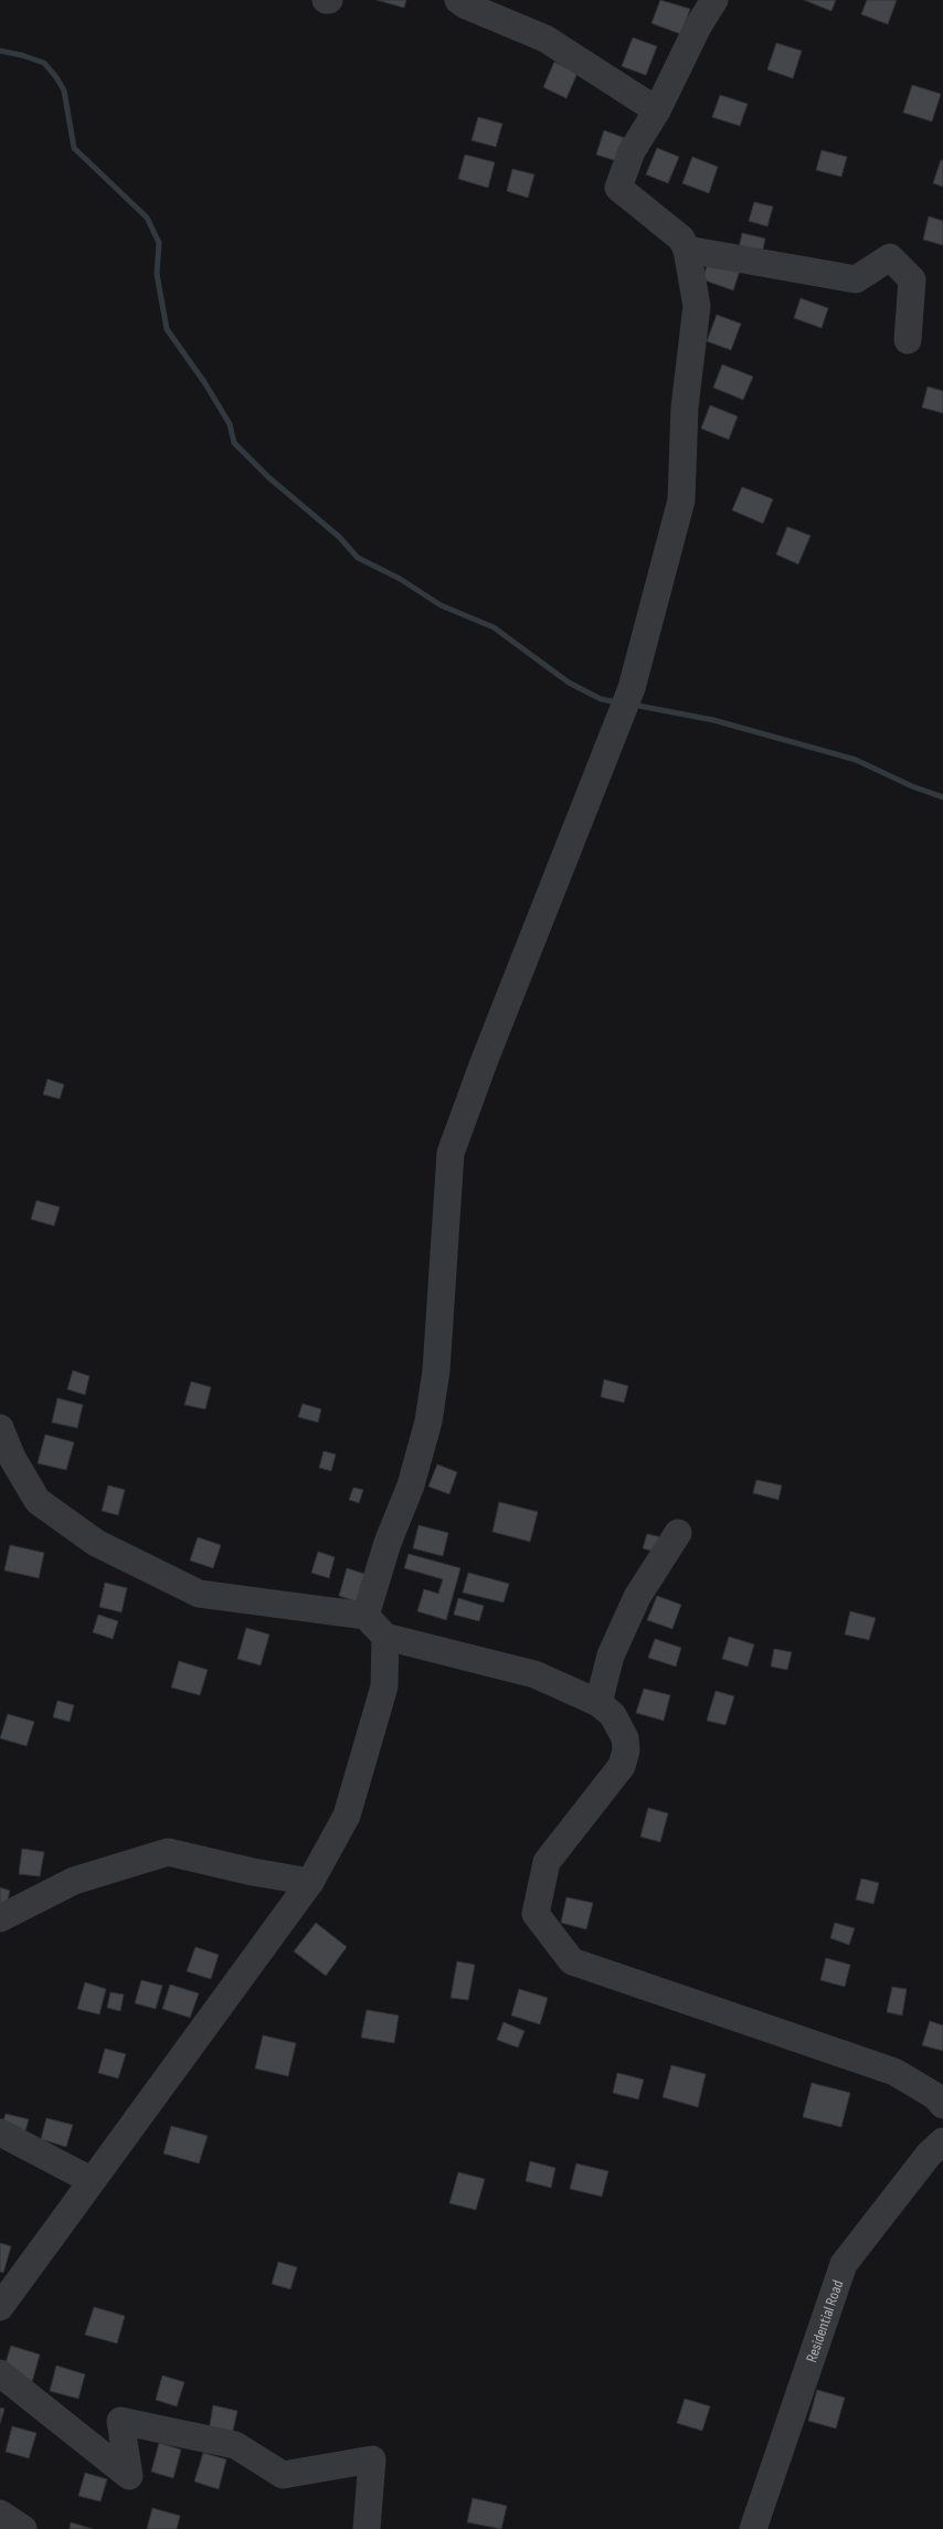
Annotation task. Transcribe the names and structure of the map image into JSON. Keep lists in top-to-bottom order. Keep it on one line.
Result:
{"streets":{"street":["Residential Road"]}}
